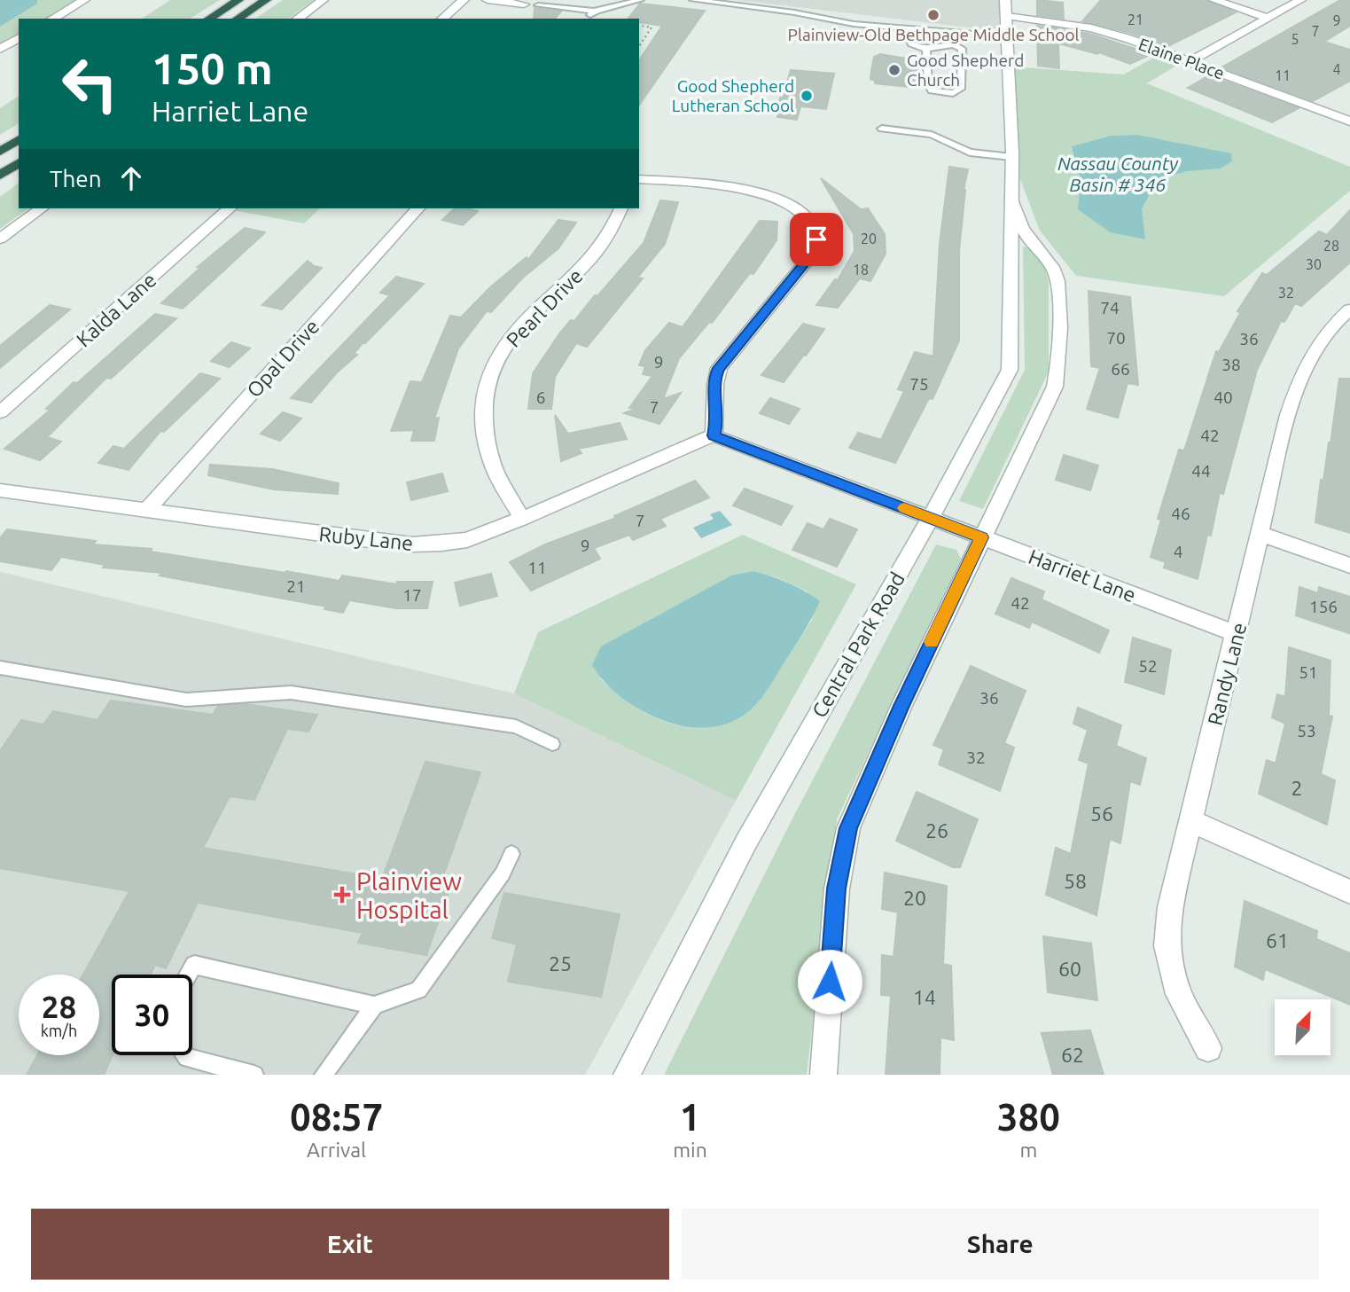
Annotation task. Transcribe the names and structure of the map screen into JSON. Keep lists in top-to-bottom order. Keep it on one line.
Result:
{"streets":{"street":["Elaine Place","Pearl Drive","Kalda Lane","Opal Drive","Ruby Lane","Harriet Lane","Central Park Road","Randy Lane"]},"crossings":[["Elaine Place","Central Park Road"],["Pearl Drive","Ruby Lane"],["Opal Drive","Ruby Lane"],["Ruby Lane","Harriet Lane"],["Harriet Lane","Central Park Road"],["Harriet Lane","Randy Lane"]],"water":["Nassau County Basin # 346"],"places":{"other":["Plainview-Old Bethpage Middle School","Good Shepherd Church","Good Shepherd Lutheran School"],"health":["Plainview Hospital"]},"house_numbers":["21","9","7","5","4","11","20","28","30","18","32","74","70","36","9","38","66","75","6","40","7","42","44","46","7","9","4","11","21","17","42","156","52","51","36","53","32","2","56","26","58","20","61","25","60","14","62"],"north":"top right","page":{"turn":["150 m","Harriet Lane"],"then":"Then","speed":"28 km/h","limit":"30","eta":["08:57","Arrival","1","min","380","m"],"buttons":["Exit","Share"]}}
